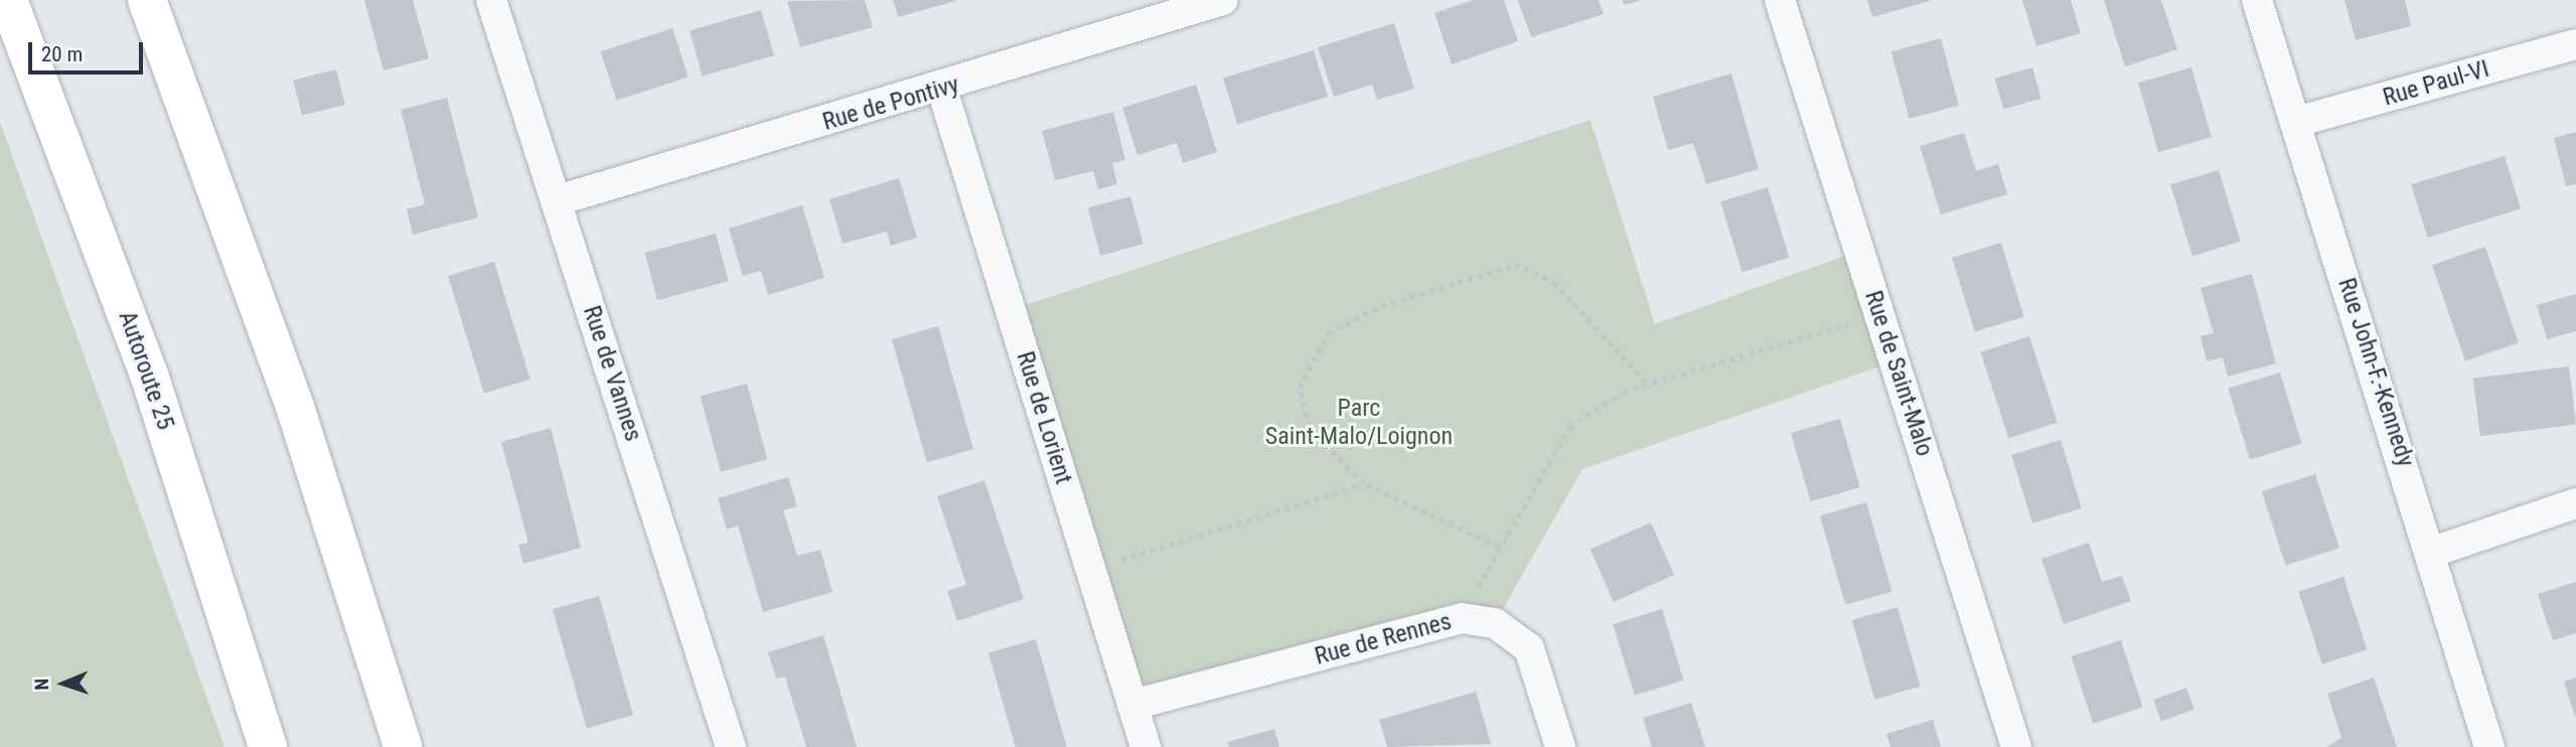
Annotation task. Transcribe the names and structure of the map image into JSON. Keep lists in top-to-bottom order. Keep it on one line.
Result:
{"streets":{"highway":["Autoroute 25"],"street":["Rue Paul-VI","Rue de Pontivy","Rue John-F.-Kennedy","Rue de Vannes","Rue de Saint-Malo","Rue de Lorient","Rue de Rennes"]},"crossings":[["Rue Paul-VI","Rue John-F.-Kennedy"],["Rue de Pontivy","Rue de Vannes"],["Rue de Pontivy","Rue de Lorient"],["Rue de Lorient","Rue de Rennes"]],"parks":["Parc Saint-Malo/Loignon"],"scale_bar":"20 m","north":"left"}
